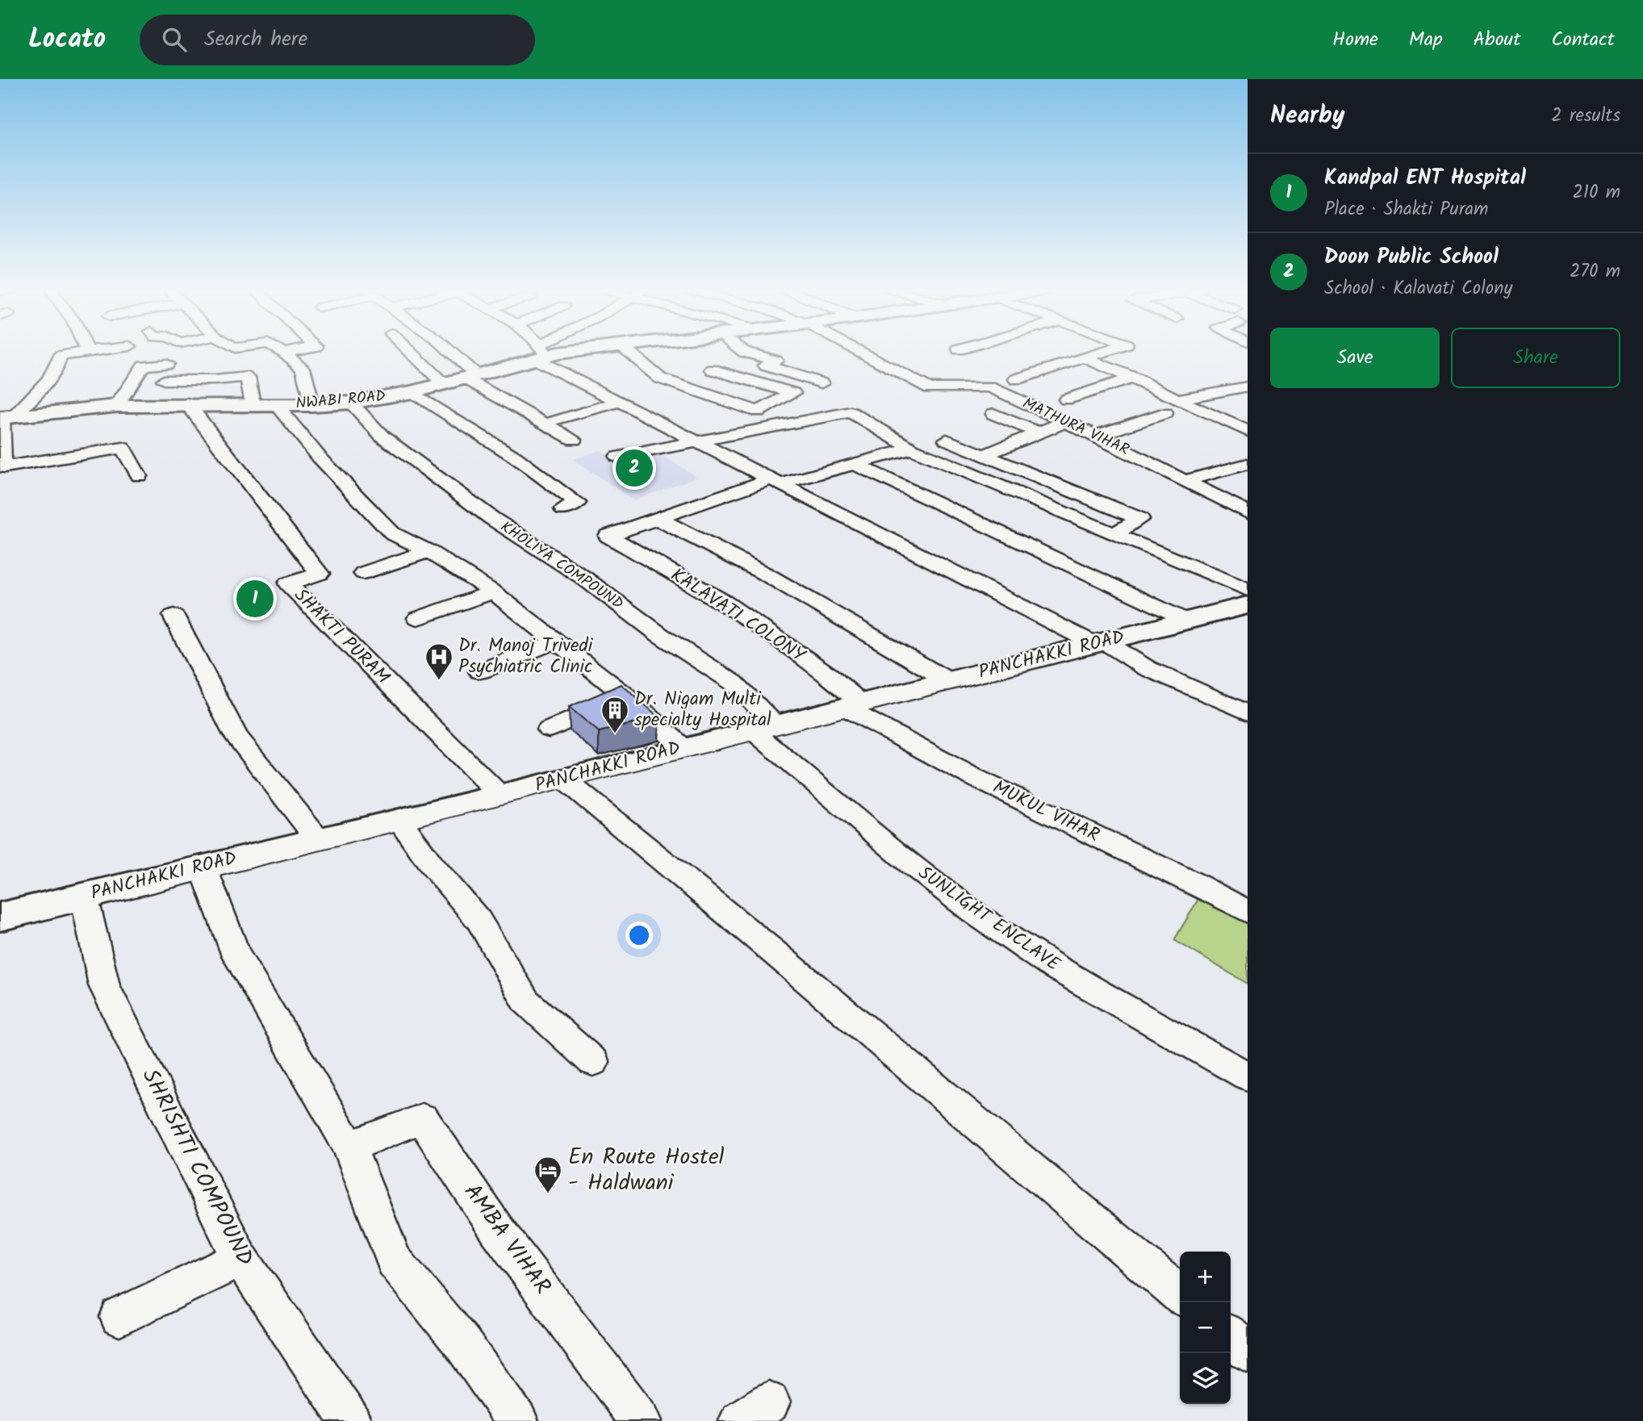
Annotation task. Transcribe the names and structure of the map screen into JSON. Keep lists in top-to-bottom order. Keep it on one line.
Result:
{"streets":{"street":["NWABI ROAD","MATHURA VIHAR","KHOLIYA COMPOUND","KALAVATI COLONY","SHAKTI PURAM","PANCHAKKI ROAD","MUKUL VIHAR","SUNLIGHT ENCLAVE","SHRISHTI COMPOUND","AMBA VIHAR"]},"crossings":[["NWABI ROAD","KHOLIYA COMPOUND"],["NWABI ROAD","SHAKTI PURAM"],["KHOLIYA COMPOUND","PANCHAKKI ROAD"],["KHOLIYA COMPOUND","SUNLIGHT ENCLAVE"],["KALAVATI COLONY","PANCHAKKI ROAD"],["KALAVATI COLONY","MUKUL VIHAR"],["SHAKTI PURAM","PANCHAKKI ROAD"],["PANCHAKKI ROAD","MUKUL VIHAR"],["PANCHAKKI ROAD","SUNLIGHT ENCLAVE"],["PANCHAKKI ROAD","SHRISHTI COMPOUND"]],"places":{"hospital":["Dr. Manoj Trivedi Psychiatric Clinic"],"building":["Dr. Nigam Multi specialty Hospital"],"hotel":["En Route Hostel - Haldwani"]},"page":{"header":"Locato","search":"Search here","nav":["Home","Map","About","Contact"],"heading":["Nearby","2 results"],"list":[{"mark":"1","name":"Kandpal ENT Hospital","note":"Place · Shakti Puram","value":"210 m"},{"mark":"2","name":"Doon Public School","note":"School · Kalavati Colony","value":"270 m"}],"buttons":["Save","Share"],"pins":["2","1"],"map_buttons":["+","−"]}}
